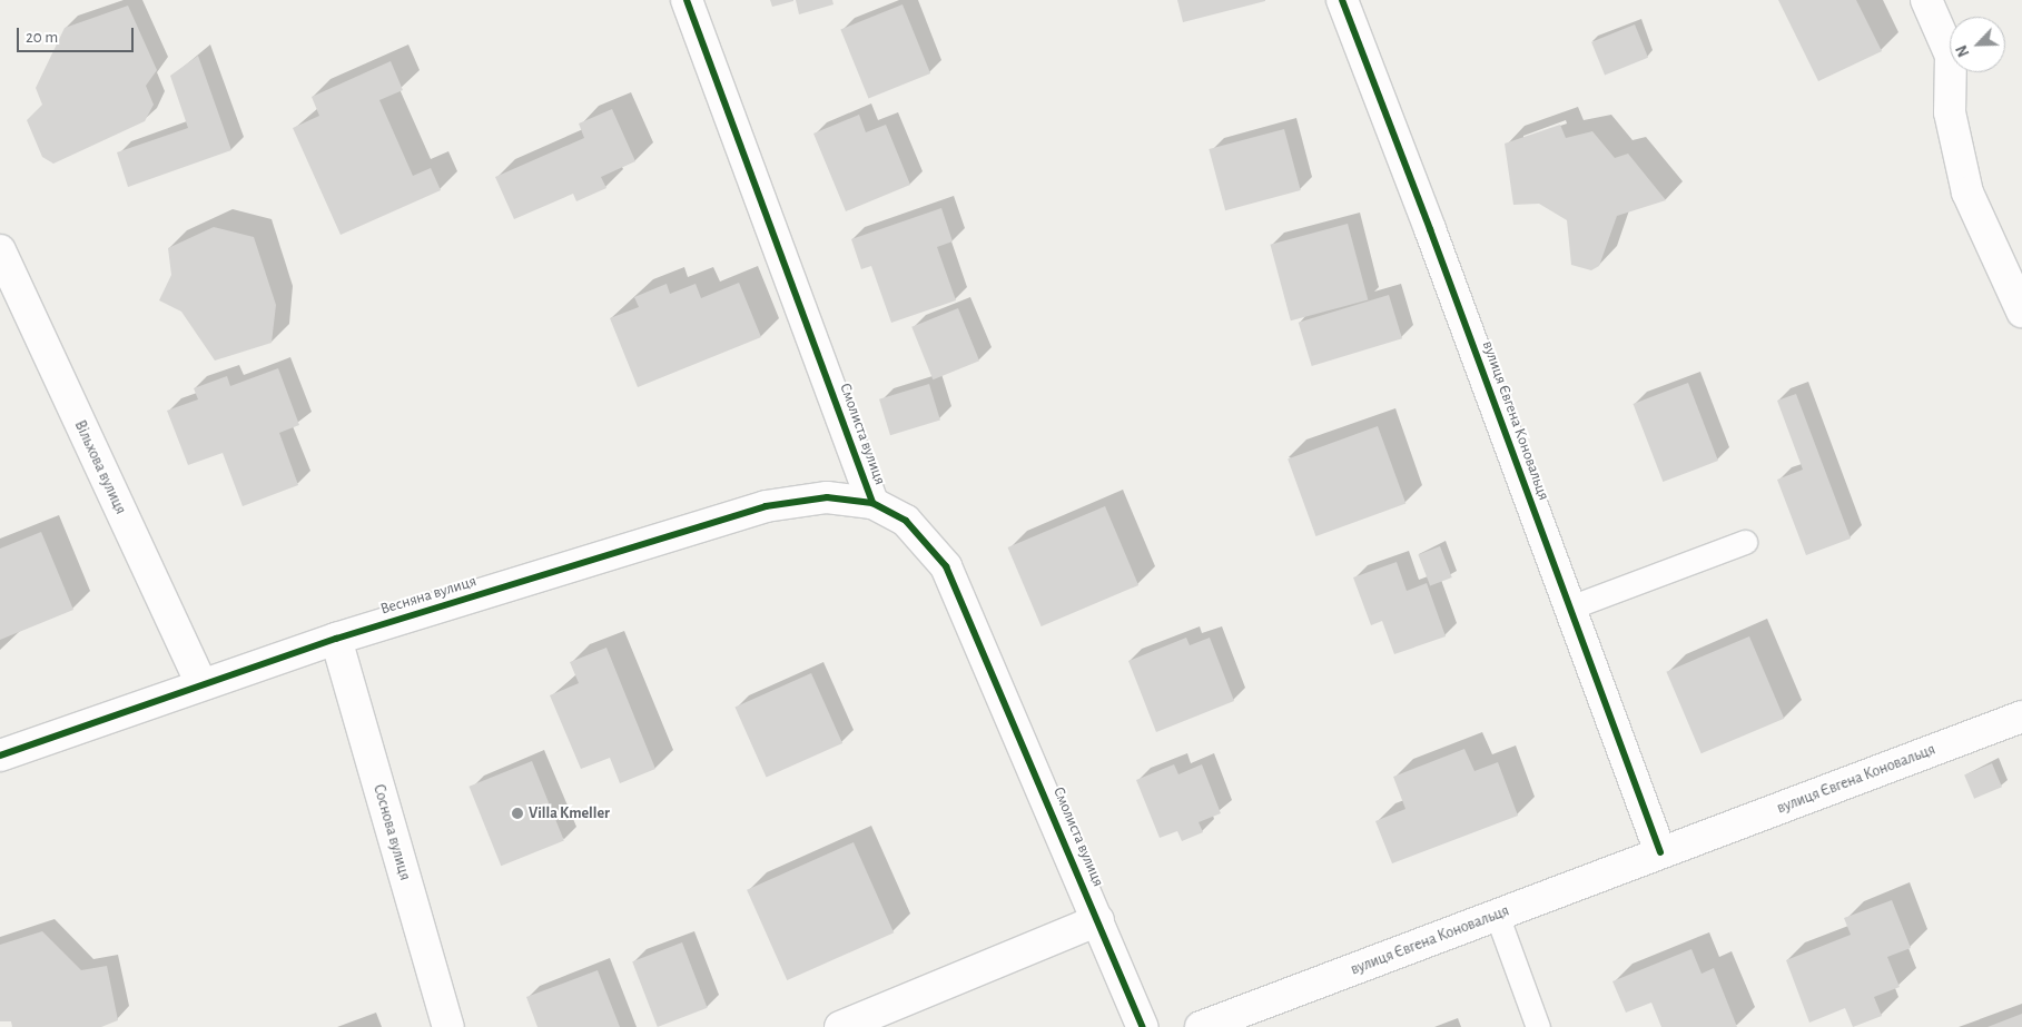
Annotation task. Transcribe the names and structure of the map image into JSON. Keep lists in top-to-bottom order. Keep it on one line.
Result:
{"streets":{"street":["вулиця Євгена Коновальця","Смолиста вулиця","Вільхова вулиця","Весняна вулиця","Соснова вулиця"]},"crossings":[["Смолиста вулиця","Весняна вулиця"],["Вільхова вулиця","Весняна вулиця"],["Весняна вулиця","Соснова вулиця"]],"places":["Villa Kmeller"],"scale_bar":"20 m","north":"bottom left"}
